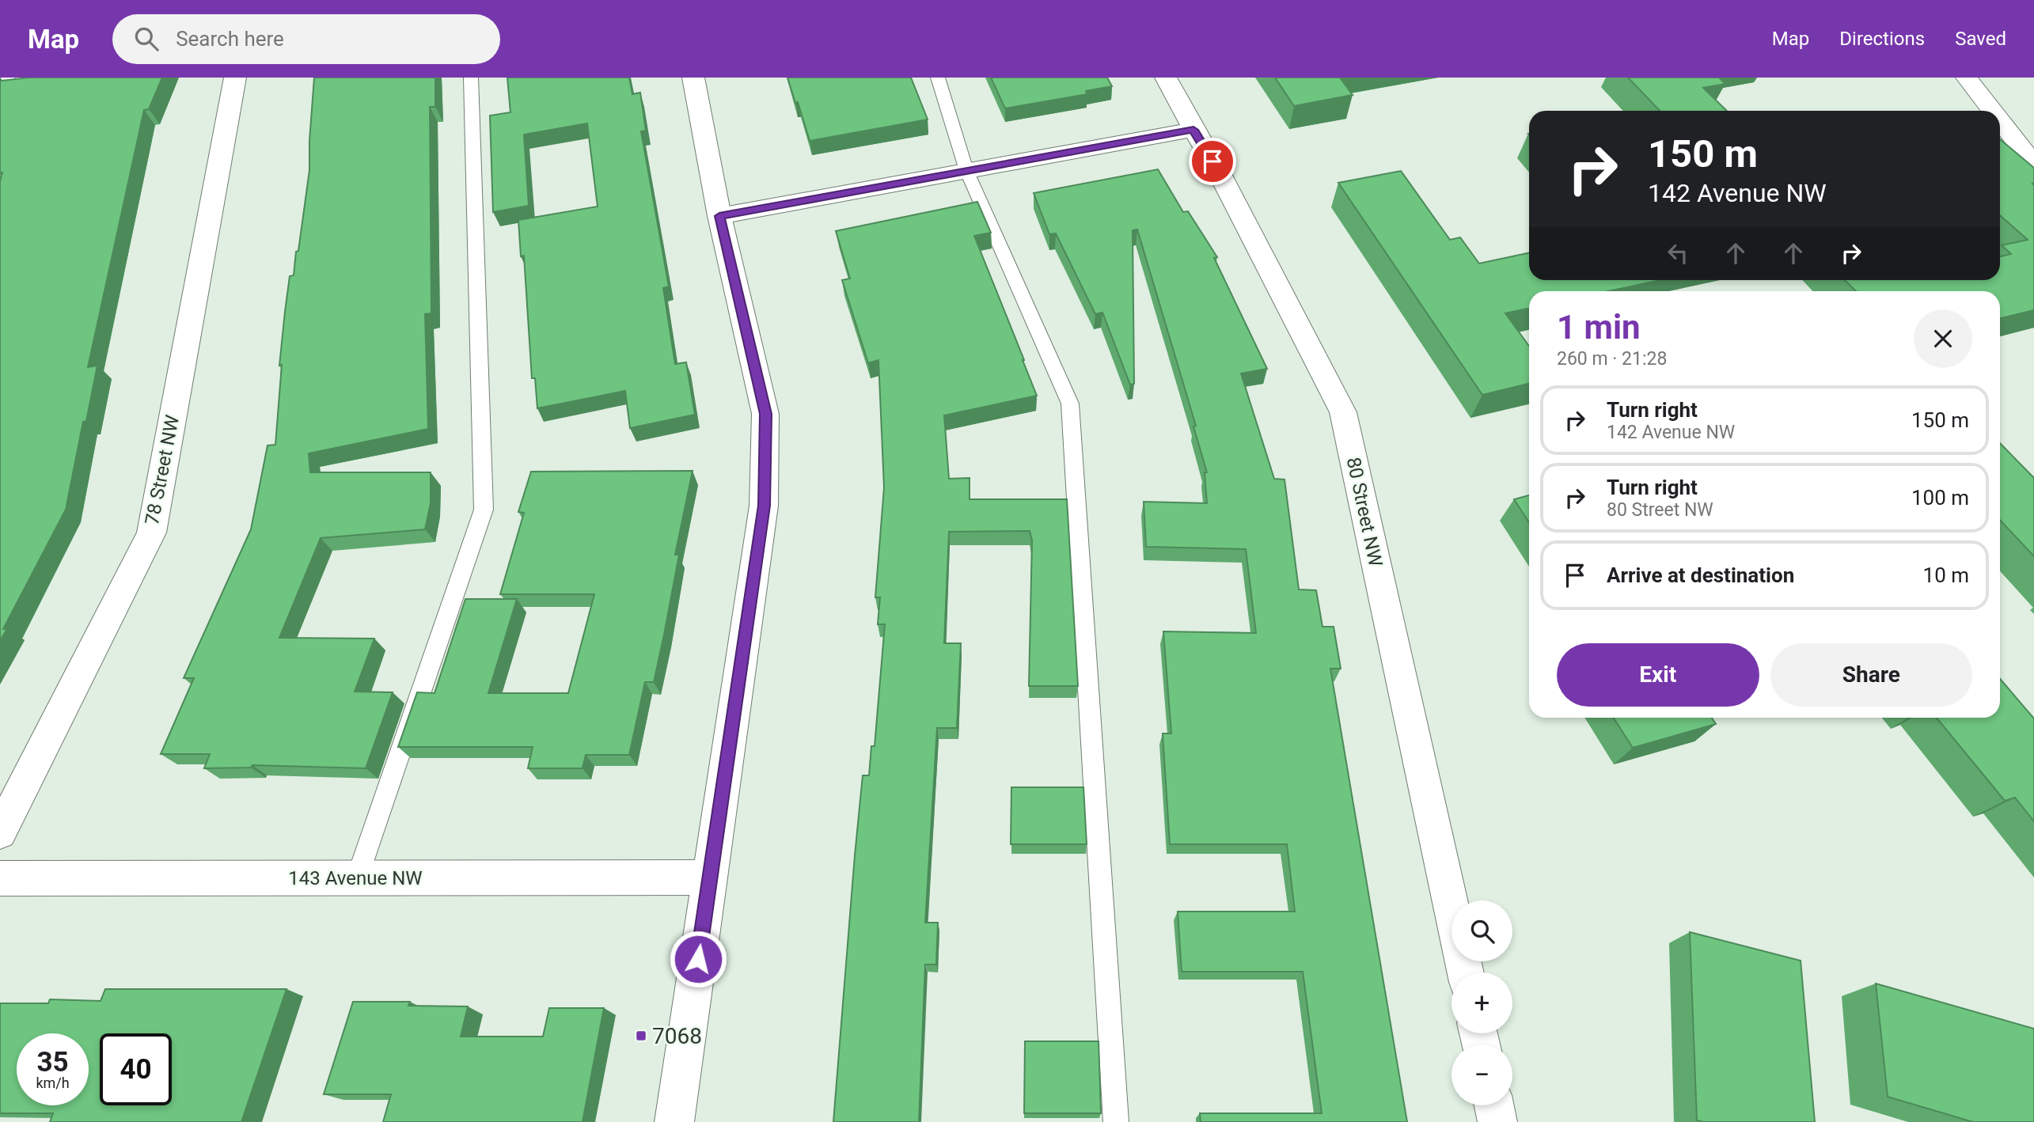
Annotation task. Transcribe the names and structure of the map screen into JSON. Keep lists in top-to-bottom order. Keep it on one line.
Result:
{"streets":{"street":["78 Street NW","80 Street NW","143 Avenue NW"]},"places":{"transit":["7068"]},"page":{"header":"Map","search":"Search here","nav":["Map","Directions","Saved"],"turn":["150 m","142 Avenue NW"],"heading":["1 min","260 m · 21:28"],"list":[{"name":"Turn right","note":"142 Avenue NW","value":"150 m"},{"name":"Turn right","note":"80 Street NW","value":"100 m"},{"name":"Arrive at destination","value":"10 m"}],"buttons":["Exit","Share"],"map_buttons":["+","−"],"speed":"35 km/h","limit":"40"}}
